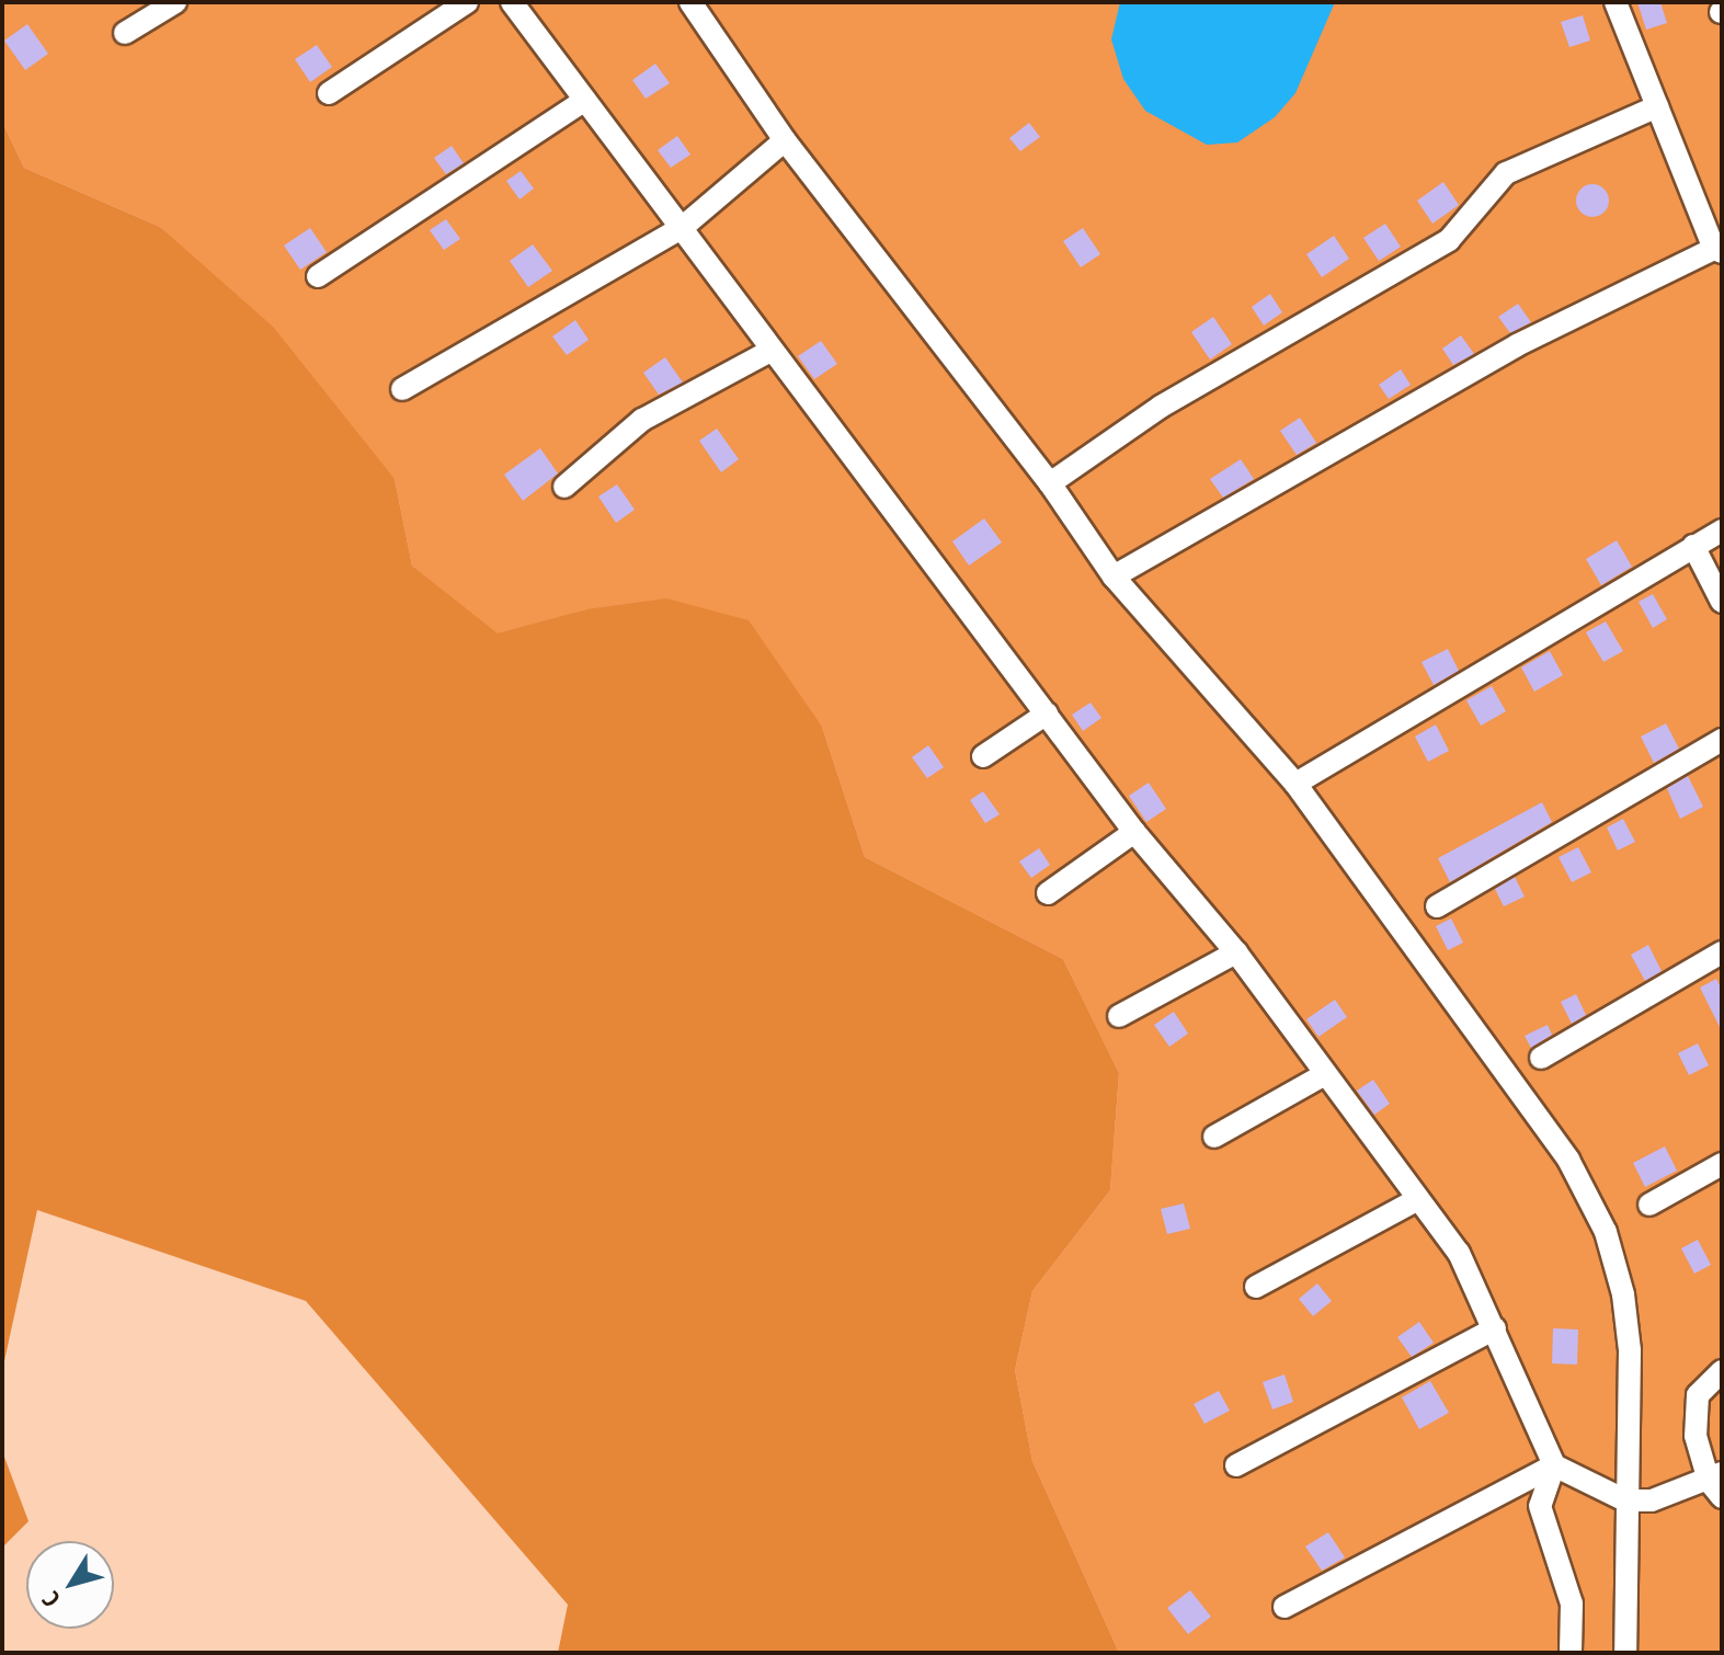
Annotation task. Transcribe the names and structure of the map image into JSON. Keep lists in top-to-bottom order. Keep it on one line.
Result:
{"north":"bottom left"}
